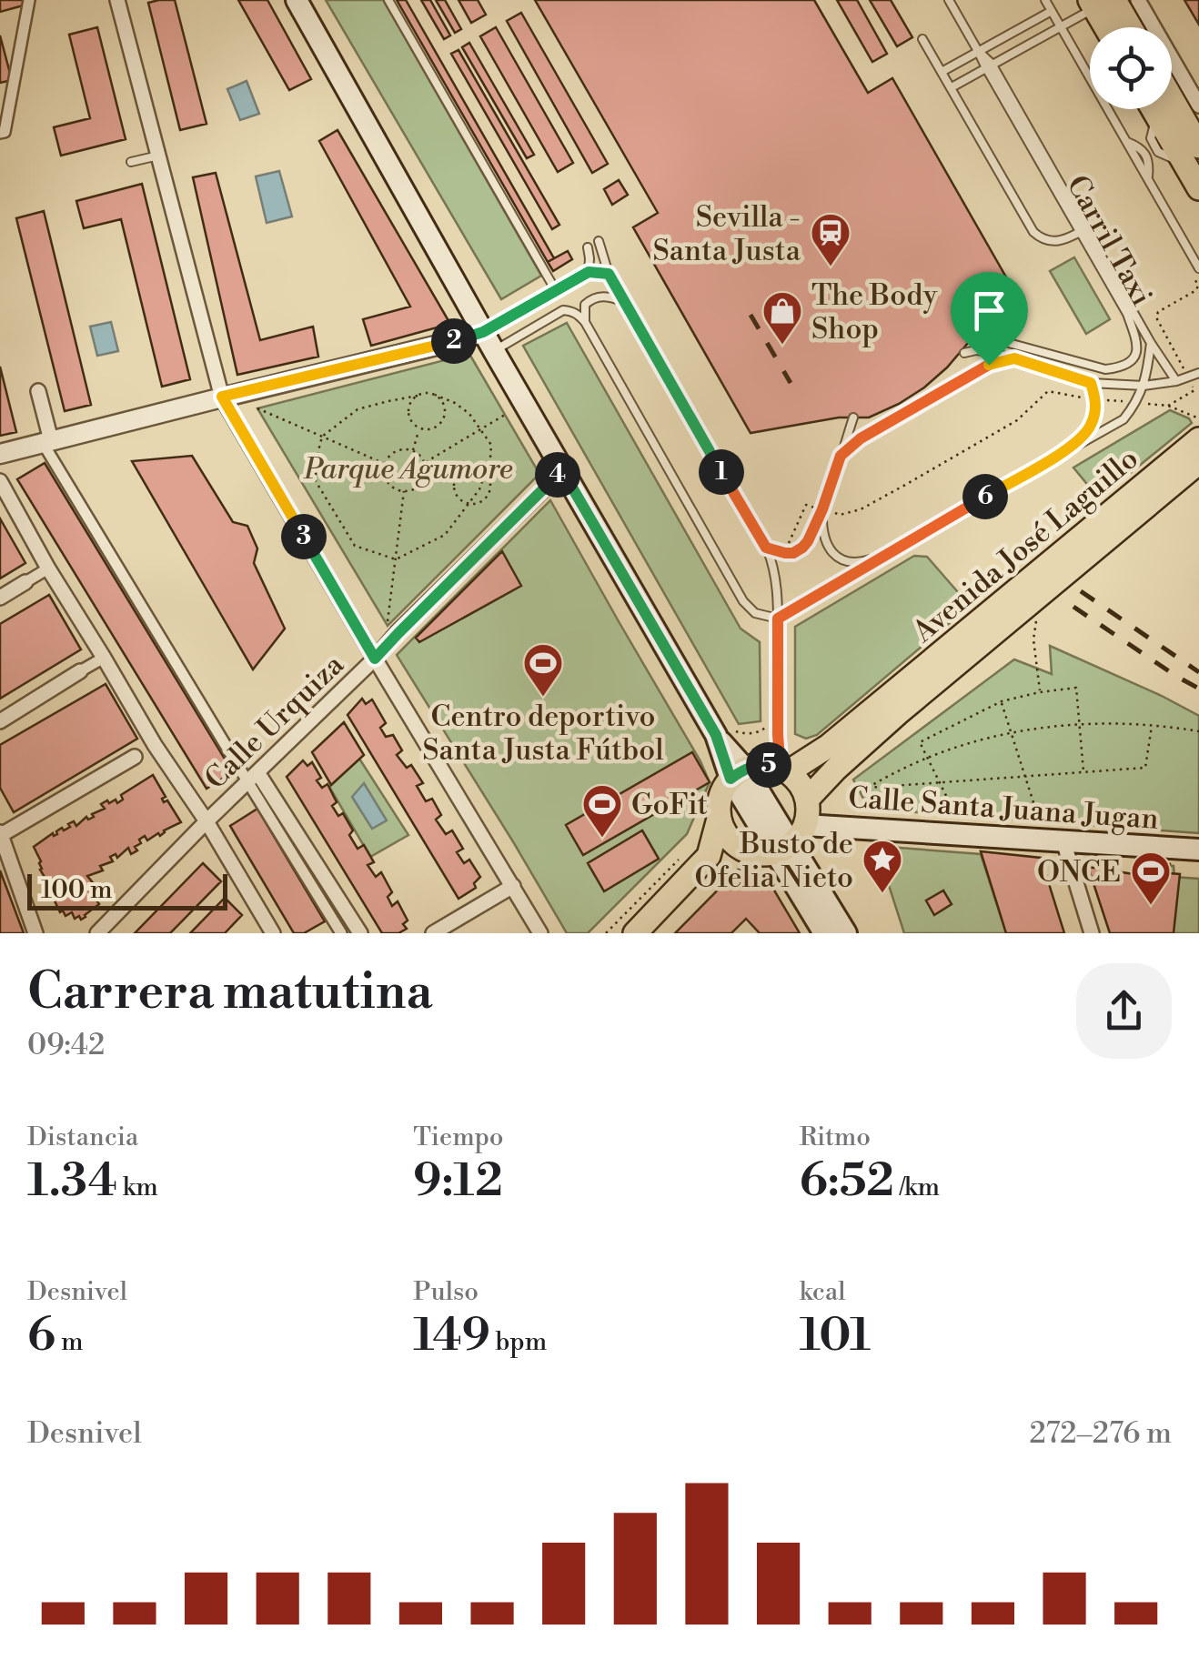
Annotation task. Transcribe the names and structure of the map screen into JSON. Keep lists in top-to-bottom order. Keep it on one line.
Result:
{"streets":{"main road":["Avenida José Laguillo","Calle Santa Juana Jugan"],"street":["Calle Urquiza"],"lane":["Carril Taxi"]},"parks":["Parque Agumore"],"places":{"station":["Sevilla - Santa Justa"],"shop":["The Body Shop"],"sports":["Centro deportivo Santa Justa Fútbol","GoFit","ONCE"],"place":["Busto de Ofelia Nieto"]},"scale_bar":"100 m","page":{"pins":["2","1","4","6","3","5"],"scale":"100 m","heading":["Carrera matutina","09:42"],"stats":[["Distancia","1.34 km"],["Tiempo","9:12"],["Ritmo","6:52 /km"],["Desnivel","6 m"],["Pulso","149 bpm"],["kcal","101"]],"chart":["Desnivel","272–276 m"]}}
